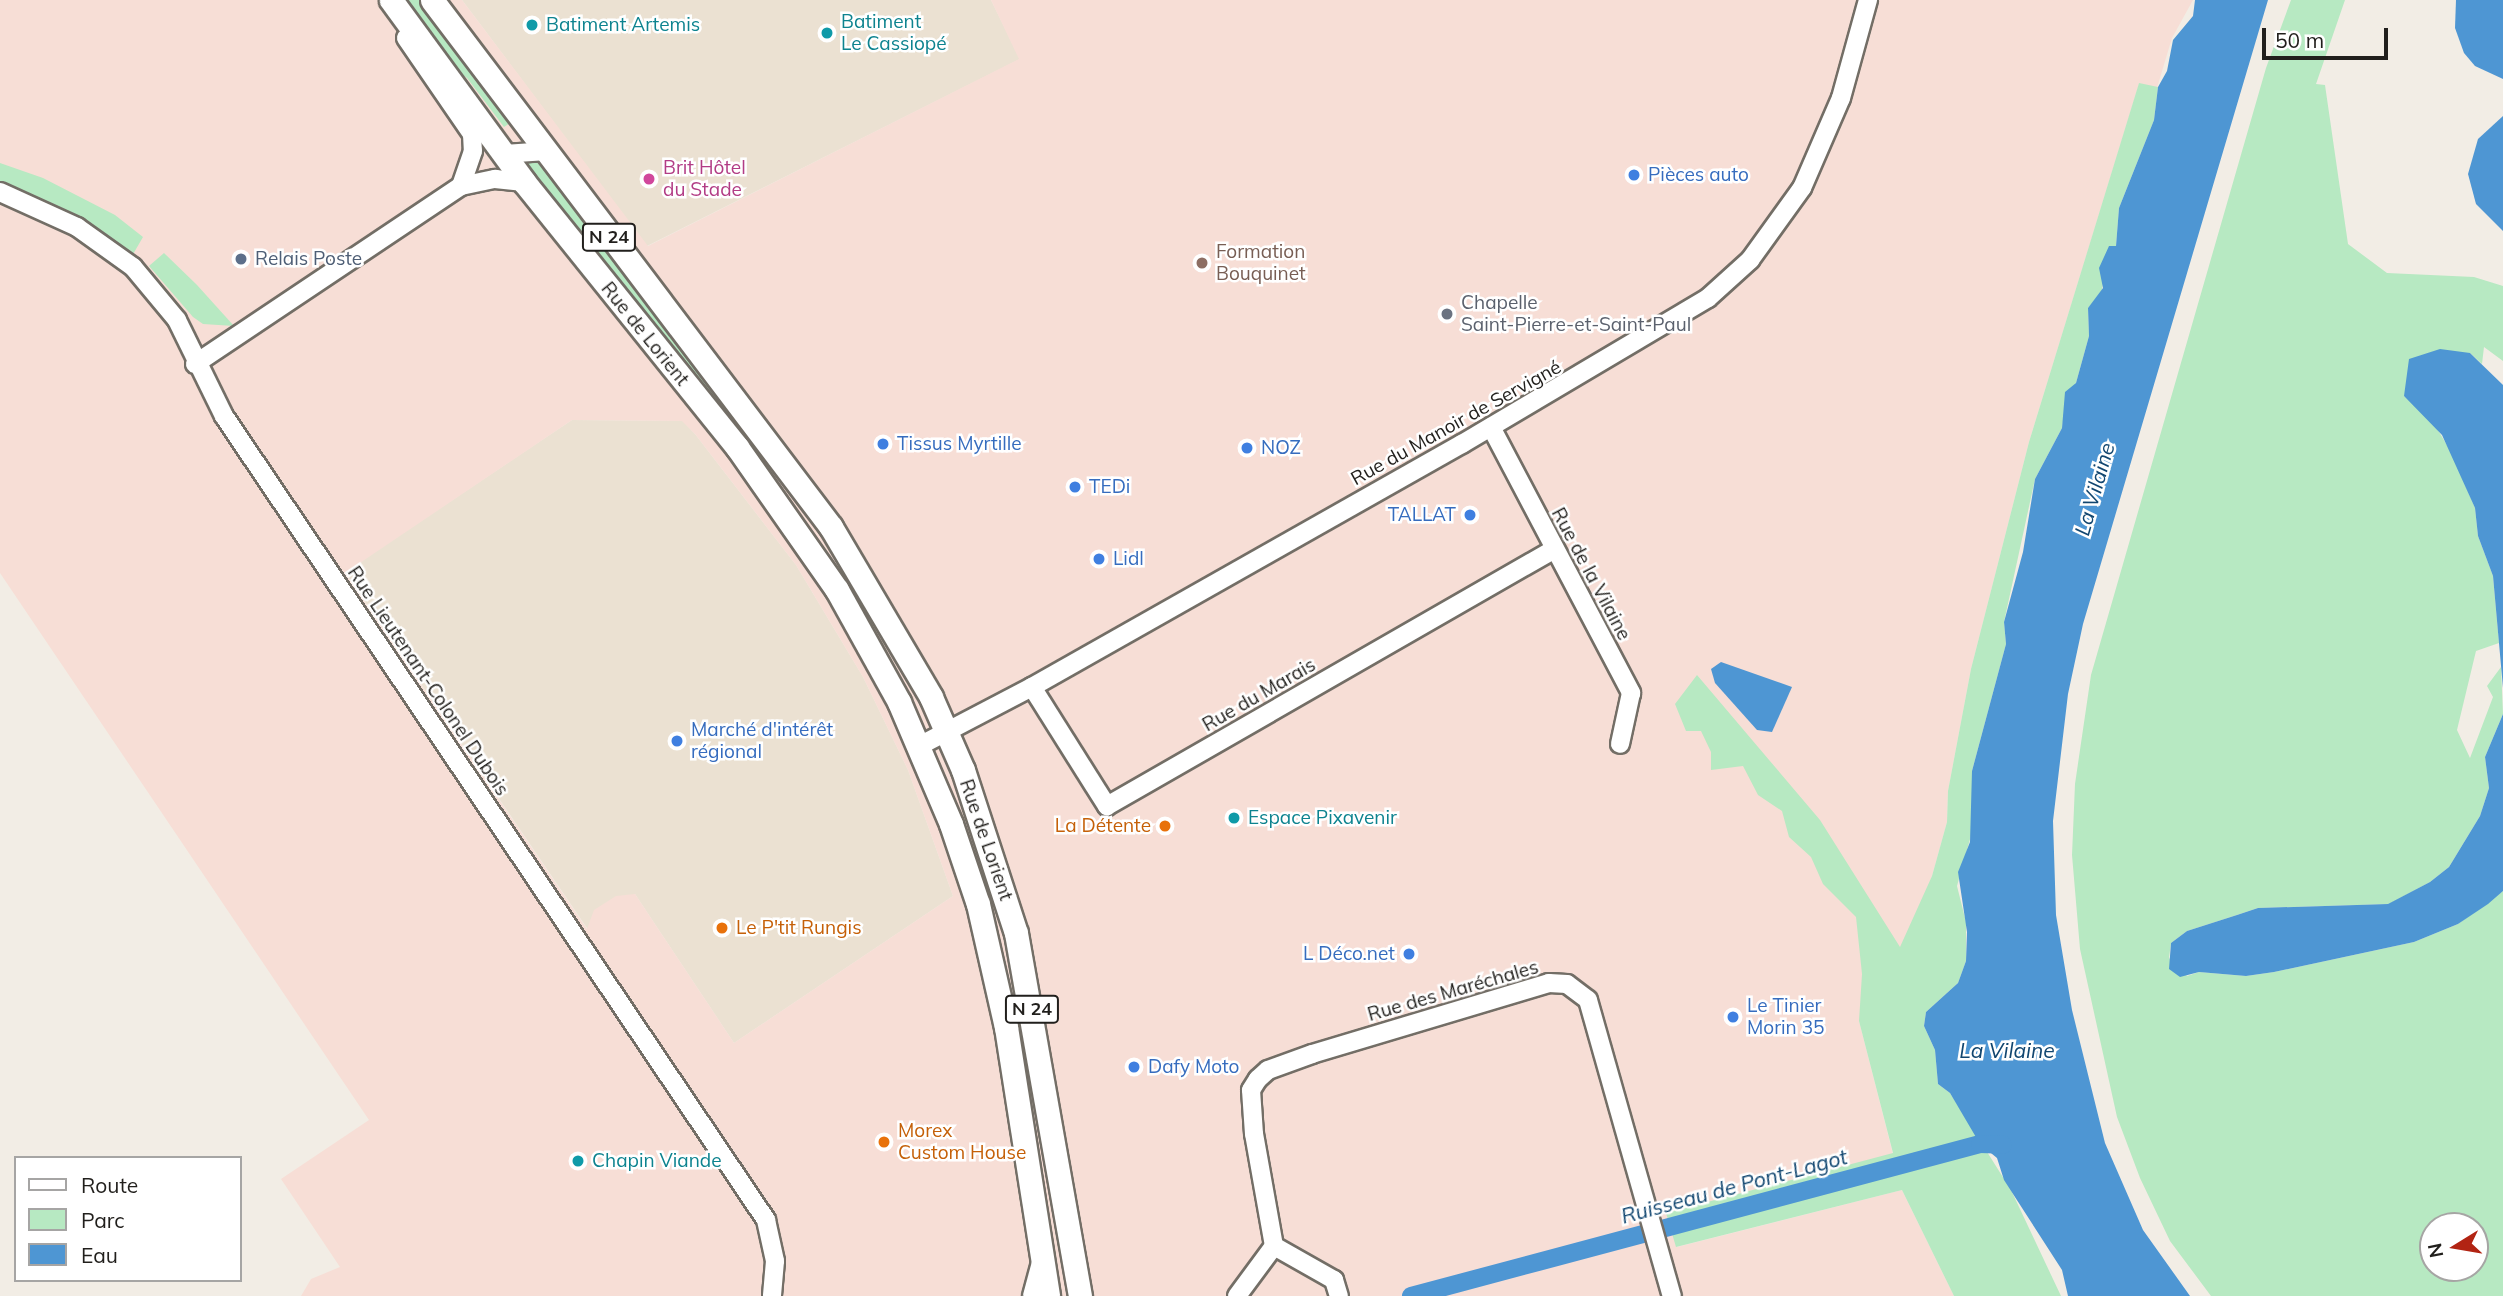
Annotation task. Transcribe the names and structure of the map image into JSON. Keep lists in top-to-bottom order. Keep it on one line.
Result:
{"streets":{"main road":["N 24","Rue de Lorient"],"street":["Rue du Manoir de Servigné","Rue de la Vilaine","Rue Lieutenant-Colonel Dubois","Rue du Marais","Rue des Maréchales"]},"crossings":[["Rue de Lorient","Rue du Manoir de Servigné"],["Rue du Manoir de Servigné","Rue de la Vilaine"],["Rue du Manoir de Servigné","Rue du Marais"],["Rue de la Vilaine","Rue du Marais"]],"water":["La Vilaine","Ruisseau de Pont-Lagot"],"places":["Batiment Artemis","Batiment Le Cassiopé","Pièces auto","Brit Hôtel du Stade","Relais Poste","Formation Bouquinet","Chapelle Saint-Pierre-et-Saint-Paul","Tissus Myrtille","NOZ","TEDi","TALLAT","Lidl","Marché d'intérêt régional","Espace Pixavenir","La Détente","Le P'tit Rungis","L Déco.net","Le Tinier Morin 35","Dafy Moto","Morex Custom House","Chapin Viande"],"legend":["Route","Parc","Eau"],"scale_bar":"50 m","north":"left"}
